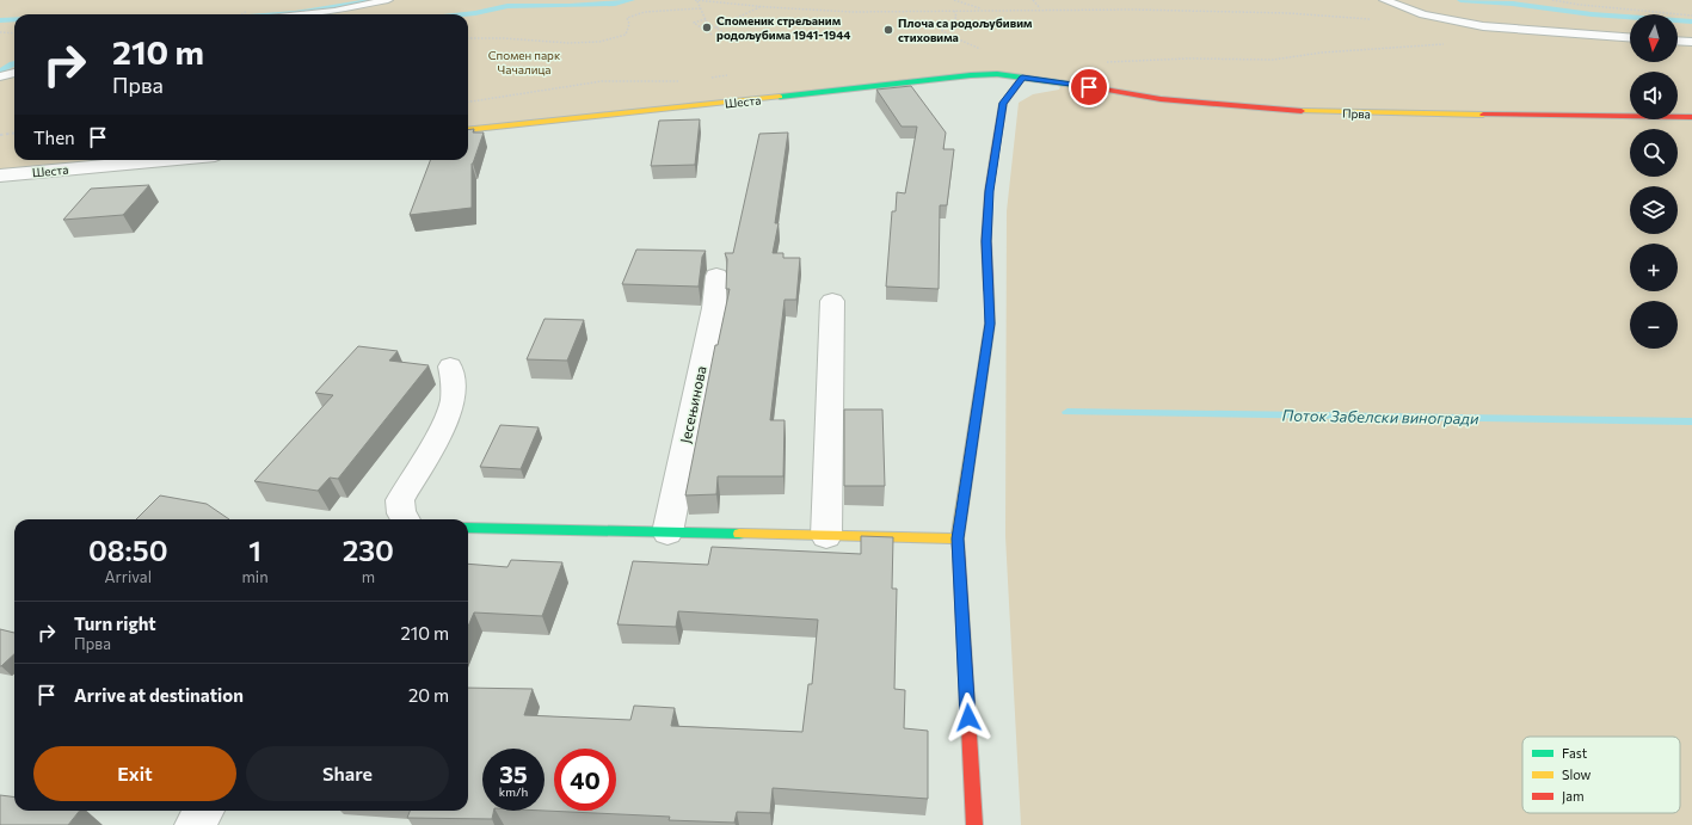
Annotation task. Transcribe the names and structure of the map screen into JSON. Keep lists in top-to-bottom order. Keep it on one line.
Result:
{"streets":{"street":["Шеста","Прва","Јесењинова"]},"crossings":[["Шеста","Прва"]],"water":["Поток Забелски виногради"],"parks":["Спомен парк Чачалица"],"places":["Споменик стрељаним родољубима 1941-1944","Плоча са родољубивим стиховима"],"legend":["Fast","Slow","Jam"],"north":"bottom","page":{"map_buttons":["+","−"],"turn":["210 m","Прва"],"then":"Then","eta":["08:50","Arrival","1","min","230","m"],"list":[{"name":"Turn right","note":"Прва","value":"210 m"},{"name":"Arrive at destination","value":"20 m"}],"buttons":["Exit","Share"],"speed":"35 km/h","limit":"40"}}
